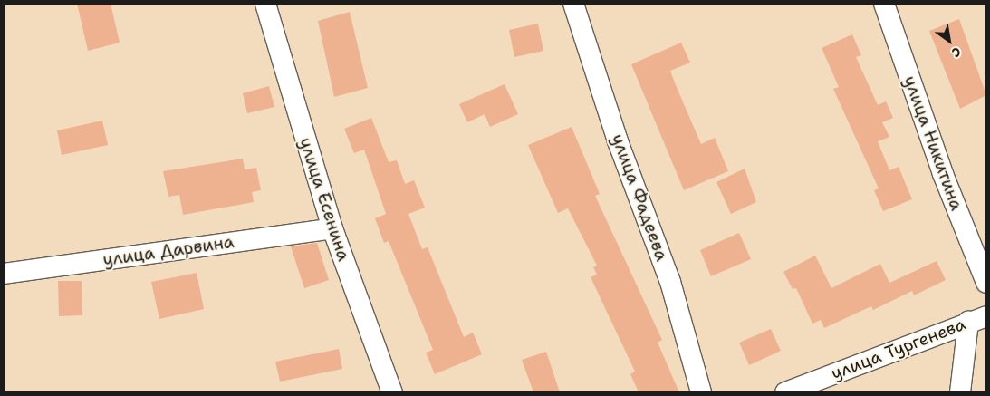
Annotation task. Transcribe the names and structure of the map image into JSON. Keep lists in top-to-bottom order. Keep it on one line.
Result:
{"streets":{"street":["улица Никитина","улица Фадеева","улица Есенина","улица Дарвина","улица Тургенева"]},"crossings":[["улица Есенина","улица Дарвина"]],"north":"bottom right"}
